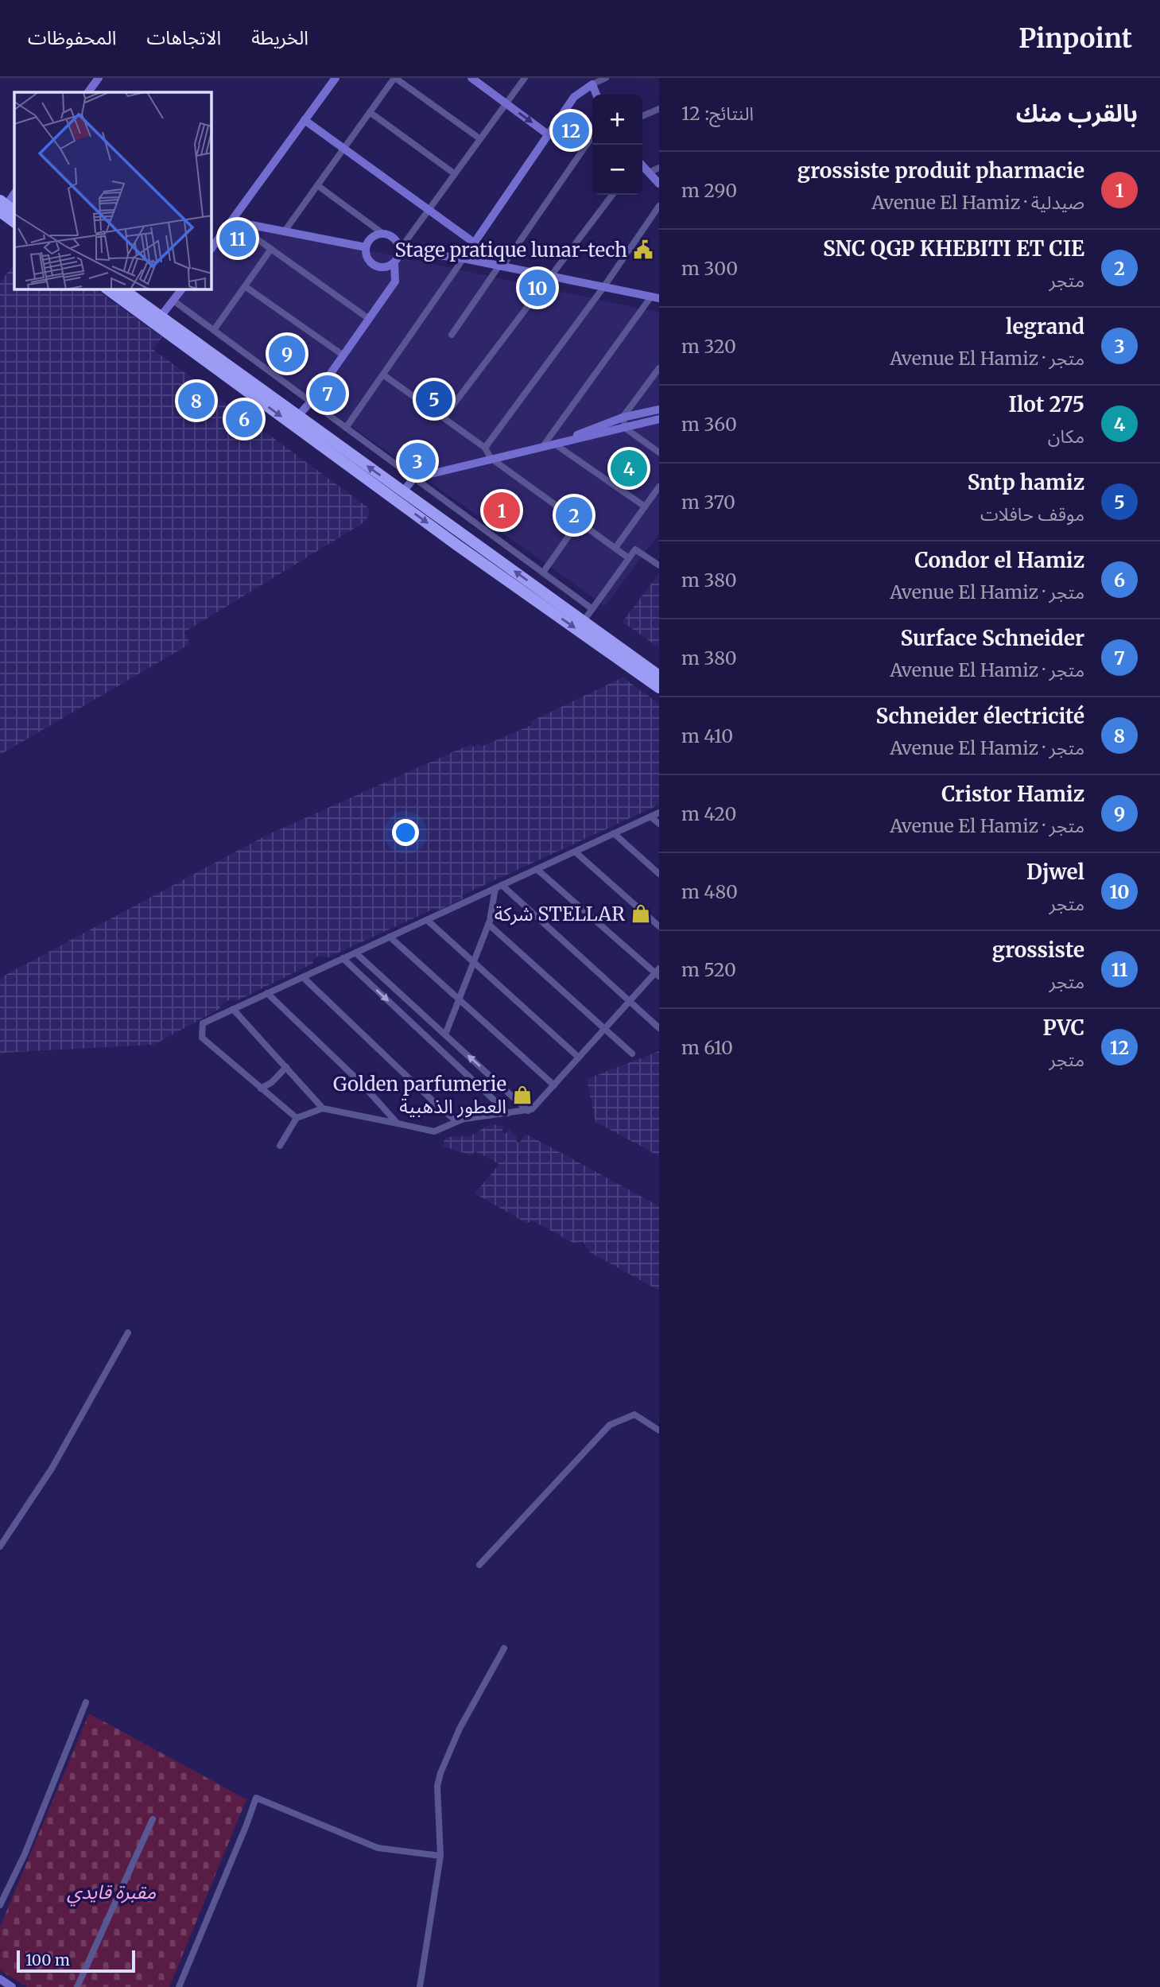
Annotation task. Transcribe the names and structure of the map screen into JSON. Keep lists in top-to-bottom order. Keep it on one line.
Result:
{"parks":["مقبرة قايدي"],"places":{"public building":["Stage pratique lunar-tech"],"shop":["شركة STELLAR","Golden parfumerie العطور الذهبية"]},"scale_bar":"100 m","page":{"header":"Pinpoint","nav":["الخريطة","الاتجاهات","المحفوظات"],"heading":["بالقرب منك","النتائج: 12"],"map_buttons":["+","−"],"pins":["12","11","10","9","7","5","8","6","3","4","1","2"],"list":[{"mark":"1","name":"grossiste produit pharmacie","note":"صيدلية · Avenue El Hamiz","value":"290 m"},{"mark":"2","name":"SNC QGP KHEBITI ET CIE","note":"متجر","value":"300 m"},{"mark":"3","name":"legrand","note":"متجر · Avenue El Hamiz","value":"320 m"},{"mark":"4","name":"Ilot 275","note":"مكان","value":"360 m"},{"mark":"5","name":"Sntp hamiz","note":"موقف حافلات","value":"370 m"},{"mark":"6","name":"Condor el Hamiz","note":"متجر · Avenue El Hamiz","value":"380 m"},{"mark":"7","name":"Surface Schneider","note":"متجر · Avenue El Hamiz","value":"380 m"},{"mark":"8","name":"Schneider électricité","note":"متجر · Avenue El Hamiz","value":"410 m"},{"mark":"9","name":"Cristor Hamiz","note":"متجر · Avenue El Hamiz","value":"420 m"},{"mark":"10","name":"Djwel","note":"متجر","value":"480 m"},{"mark":"11","name":"grossiste","note":"متجر","value":"520 m"},{"mark":"12","name":"PVC","note":"متجر","value":"610 m"}],"scale":"100 m"}}
